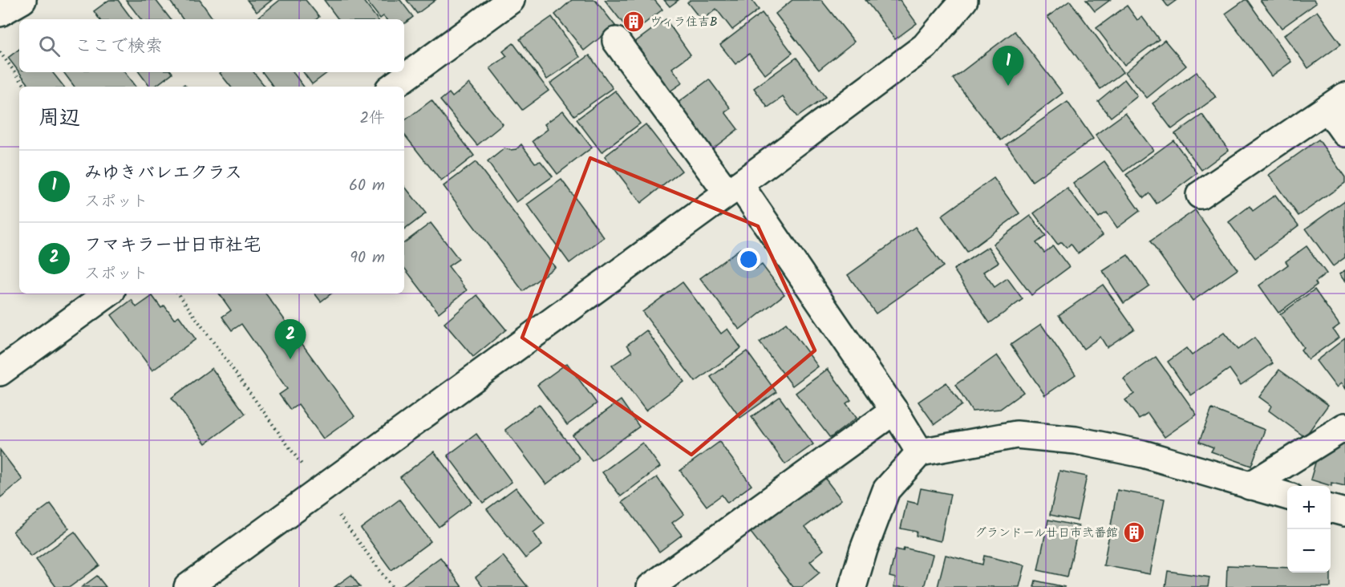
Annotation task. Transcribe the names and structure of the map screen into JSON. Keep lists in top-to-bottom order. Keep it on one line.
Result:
{"places":{"building":["ヴィラ住吉B","グランドール廿日市弐番館"]},"page":{"search":"ここで検索","pins":["1","2"],"heading":["周辺","2件"],"list":[{"mark":"1","name":"みゆきバレエクラス","note":"スポット","value":"60 m"},{"mark":"2","name":"フマキラー廿日市社宅","note":"スポット","value":"90 m"}],"map_buttons":["+","−"]}}
